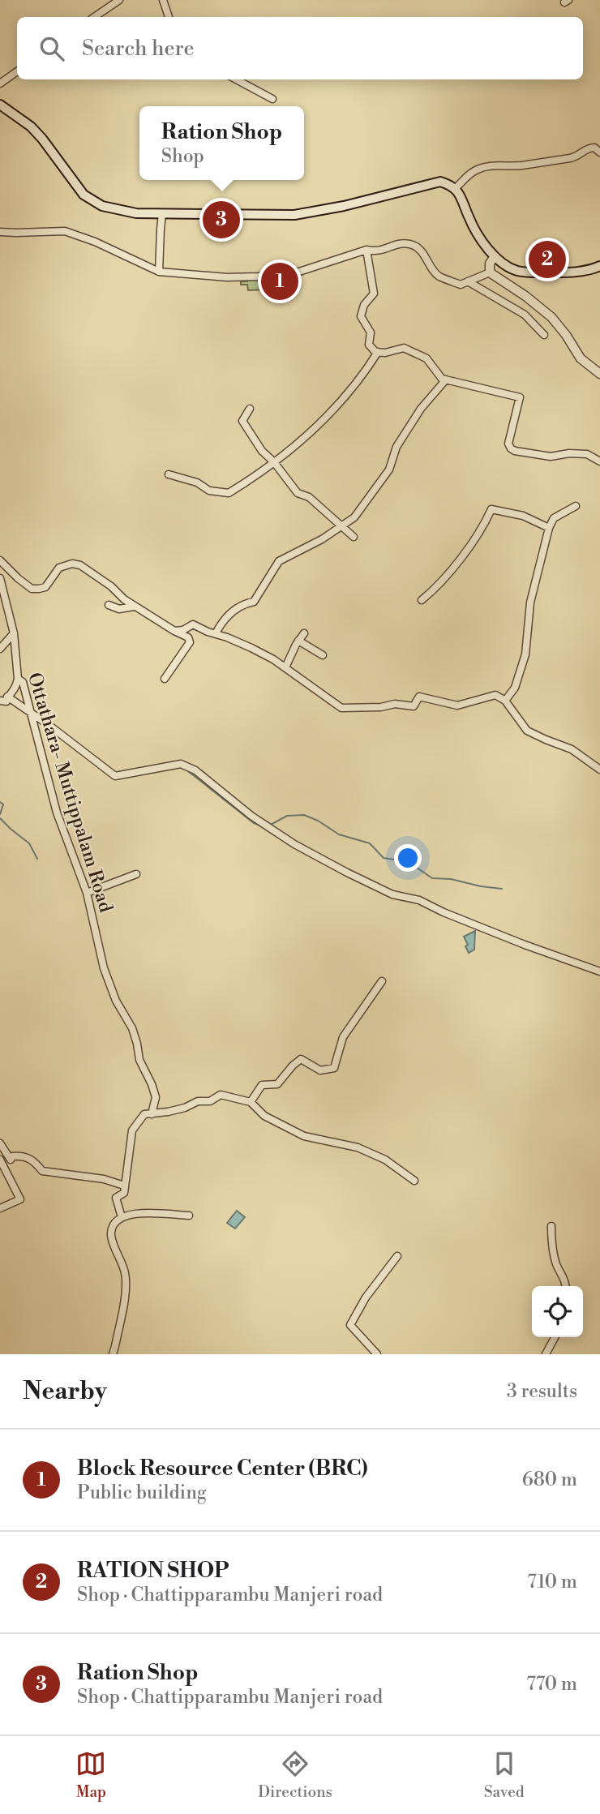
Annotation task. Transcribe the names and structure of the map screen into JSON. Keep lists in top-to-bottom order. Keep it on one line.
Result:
{"streets":{"street":["Ottathara- Muttippalam Road"]},"page":{"search":"Search here","popup":["Ration Shop","Shop"],"pins":["3","2","1"],"heading":["Nearby","3 results"],"list":[{"mark":"1","name":"Block Resource Center (BRC)","note":"Public building","value":"680 m"},{"mark":"2","name":"RATION SHOP","note":"Shop · Chattipparambu Manjeri road","value":"710 m"},{"mark":"3","name":"Ration Shop","note":"Shop · Chattipparambu Manjeri road","value":"770 m"}],"nav":["Map","Directions","Saved"]}}
